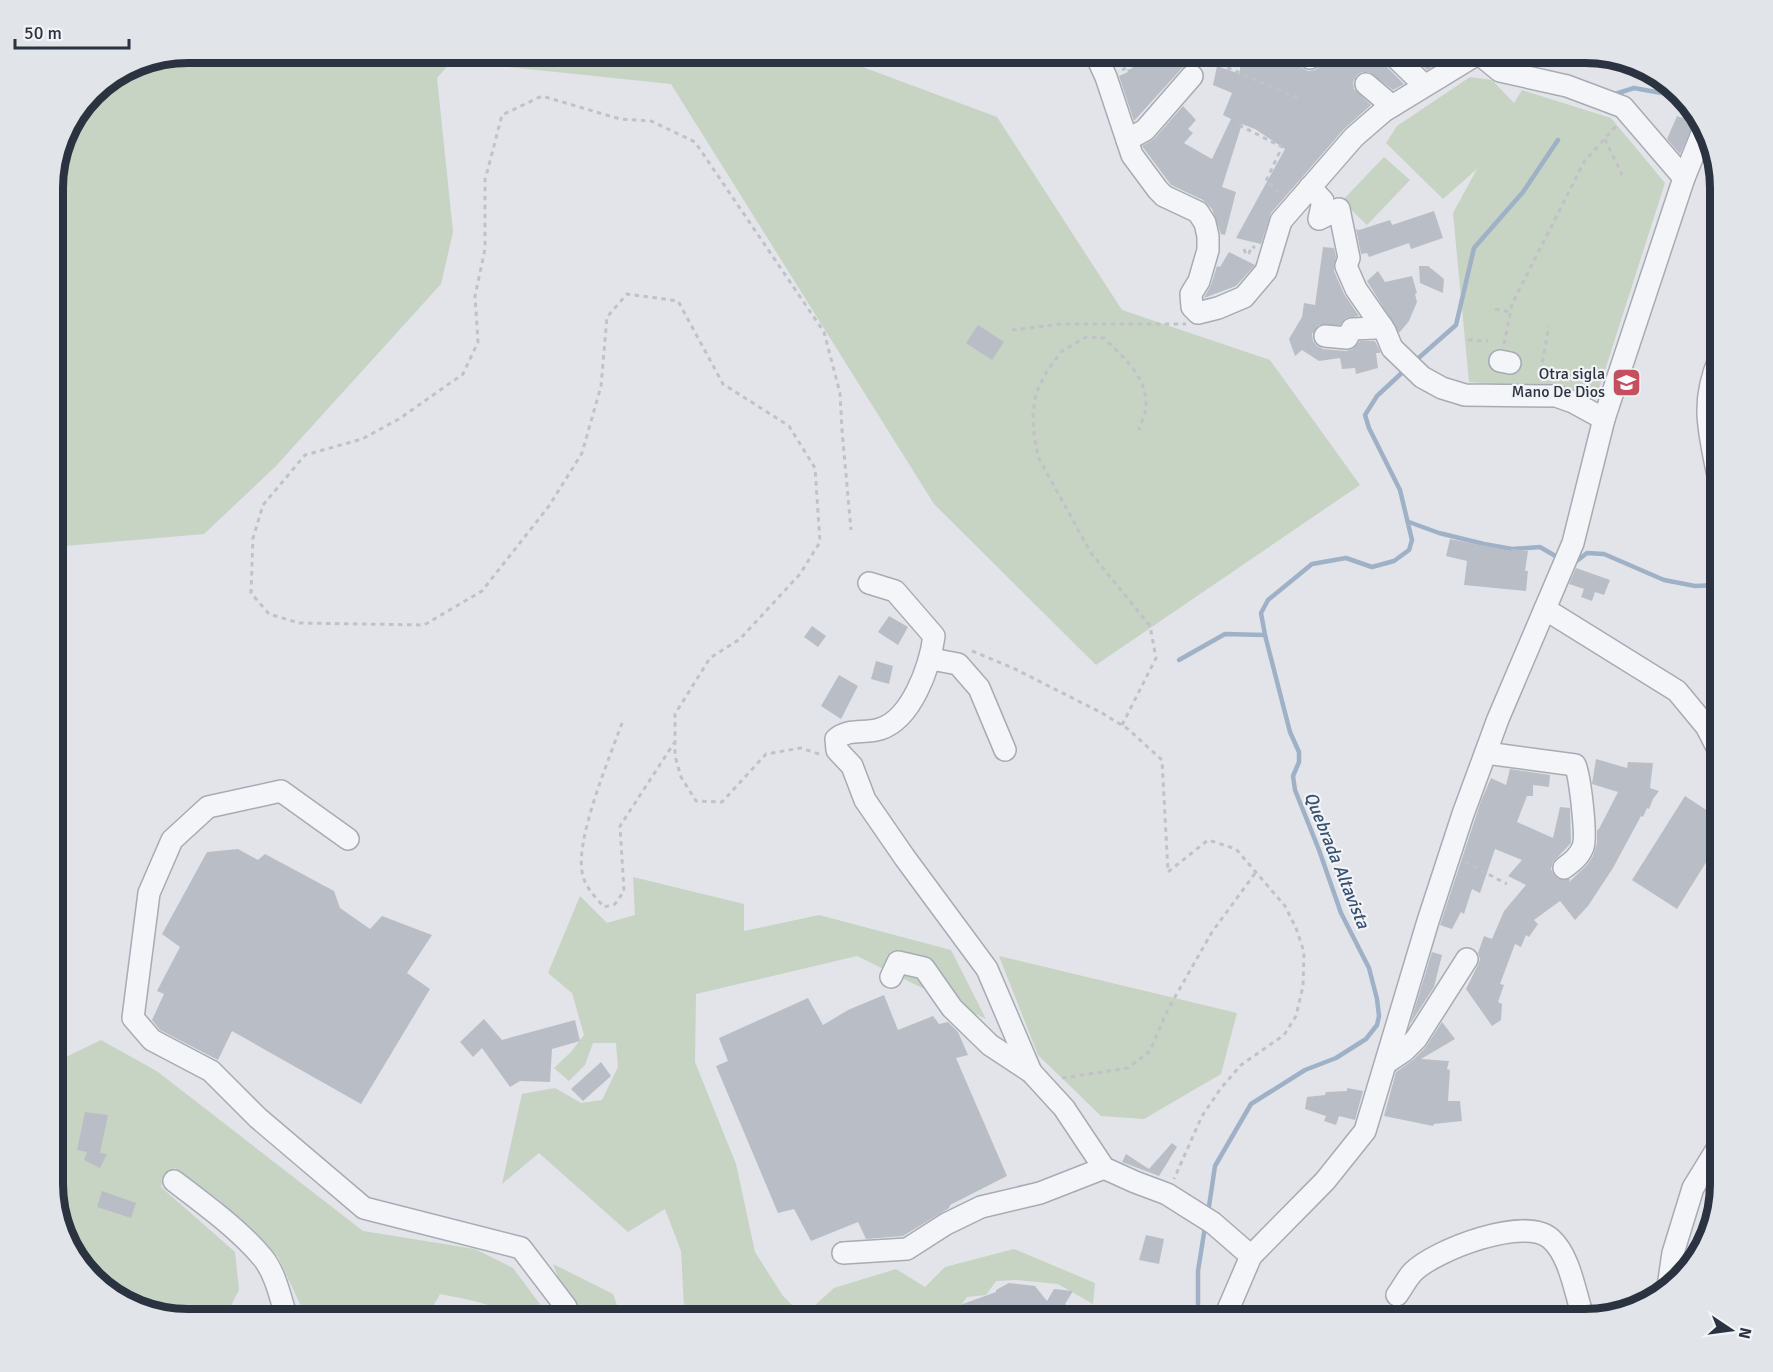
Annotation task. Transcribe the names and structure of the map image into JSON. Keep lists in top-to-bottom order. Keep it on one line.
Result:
{"water":["Quebrada Altavista"],"places":{"school or university":["Otra sigla Mano De Dios"]},"scale_bar":"50 m","north":"right"}
